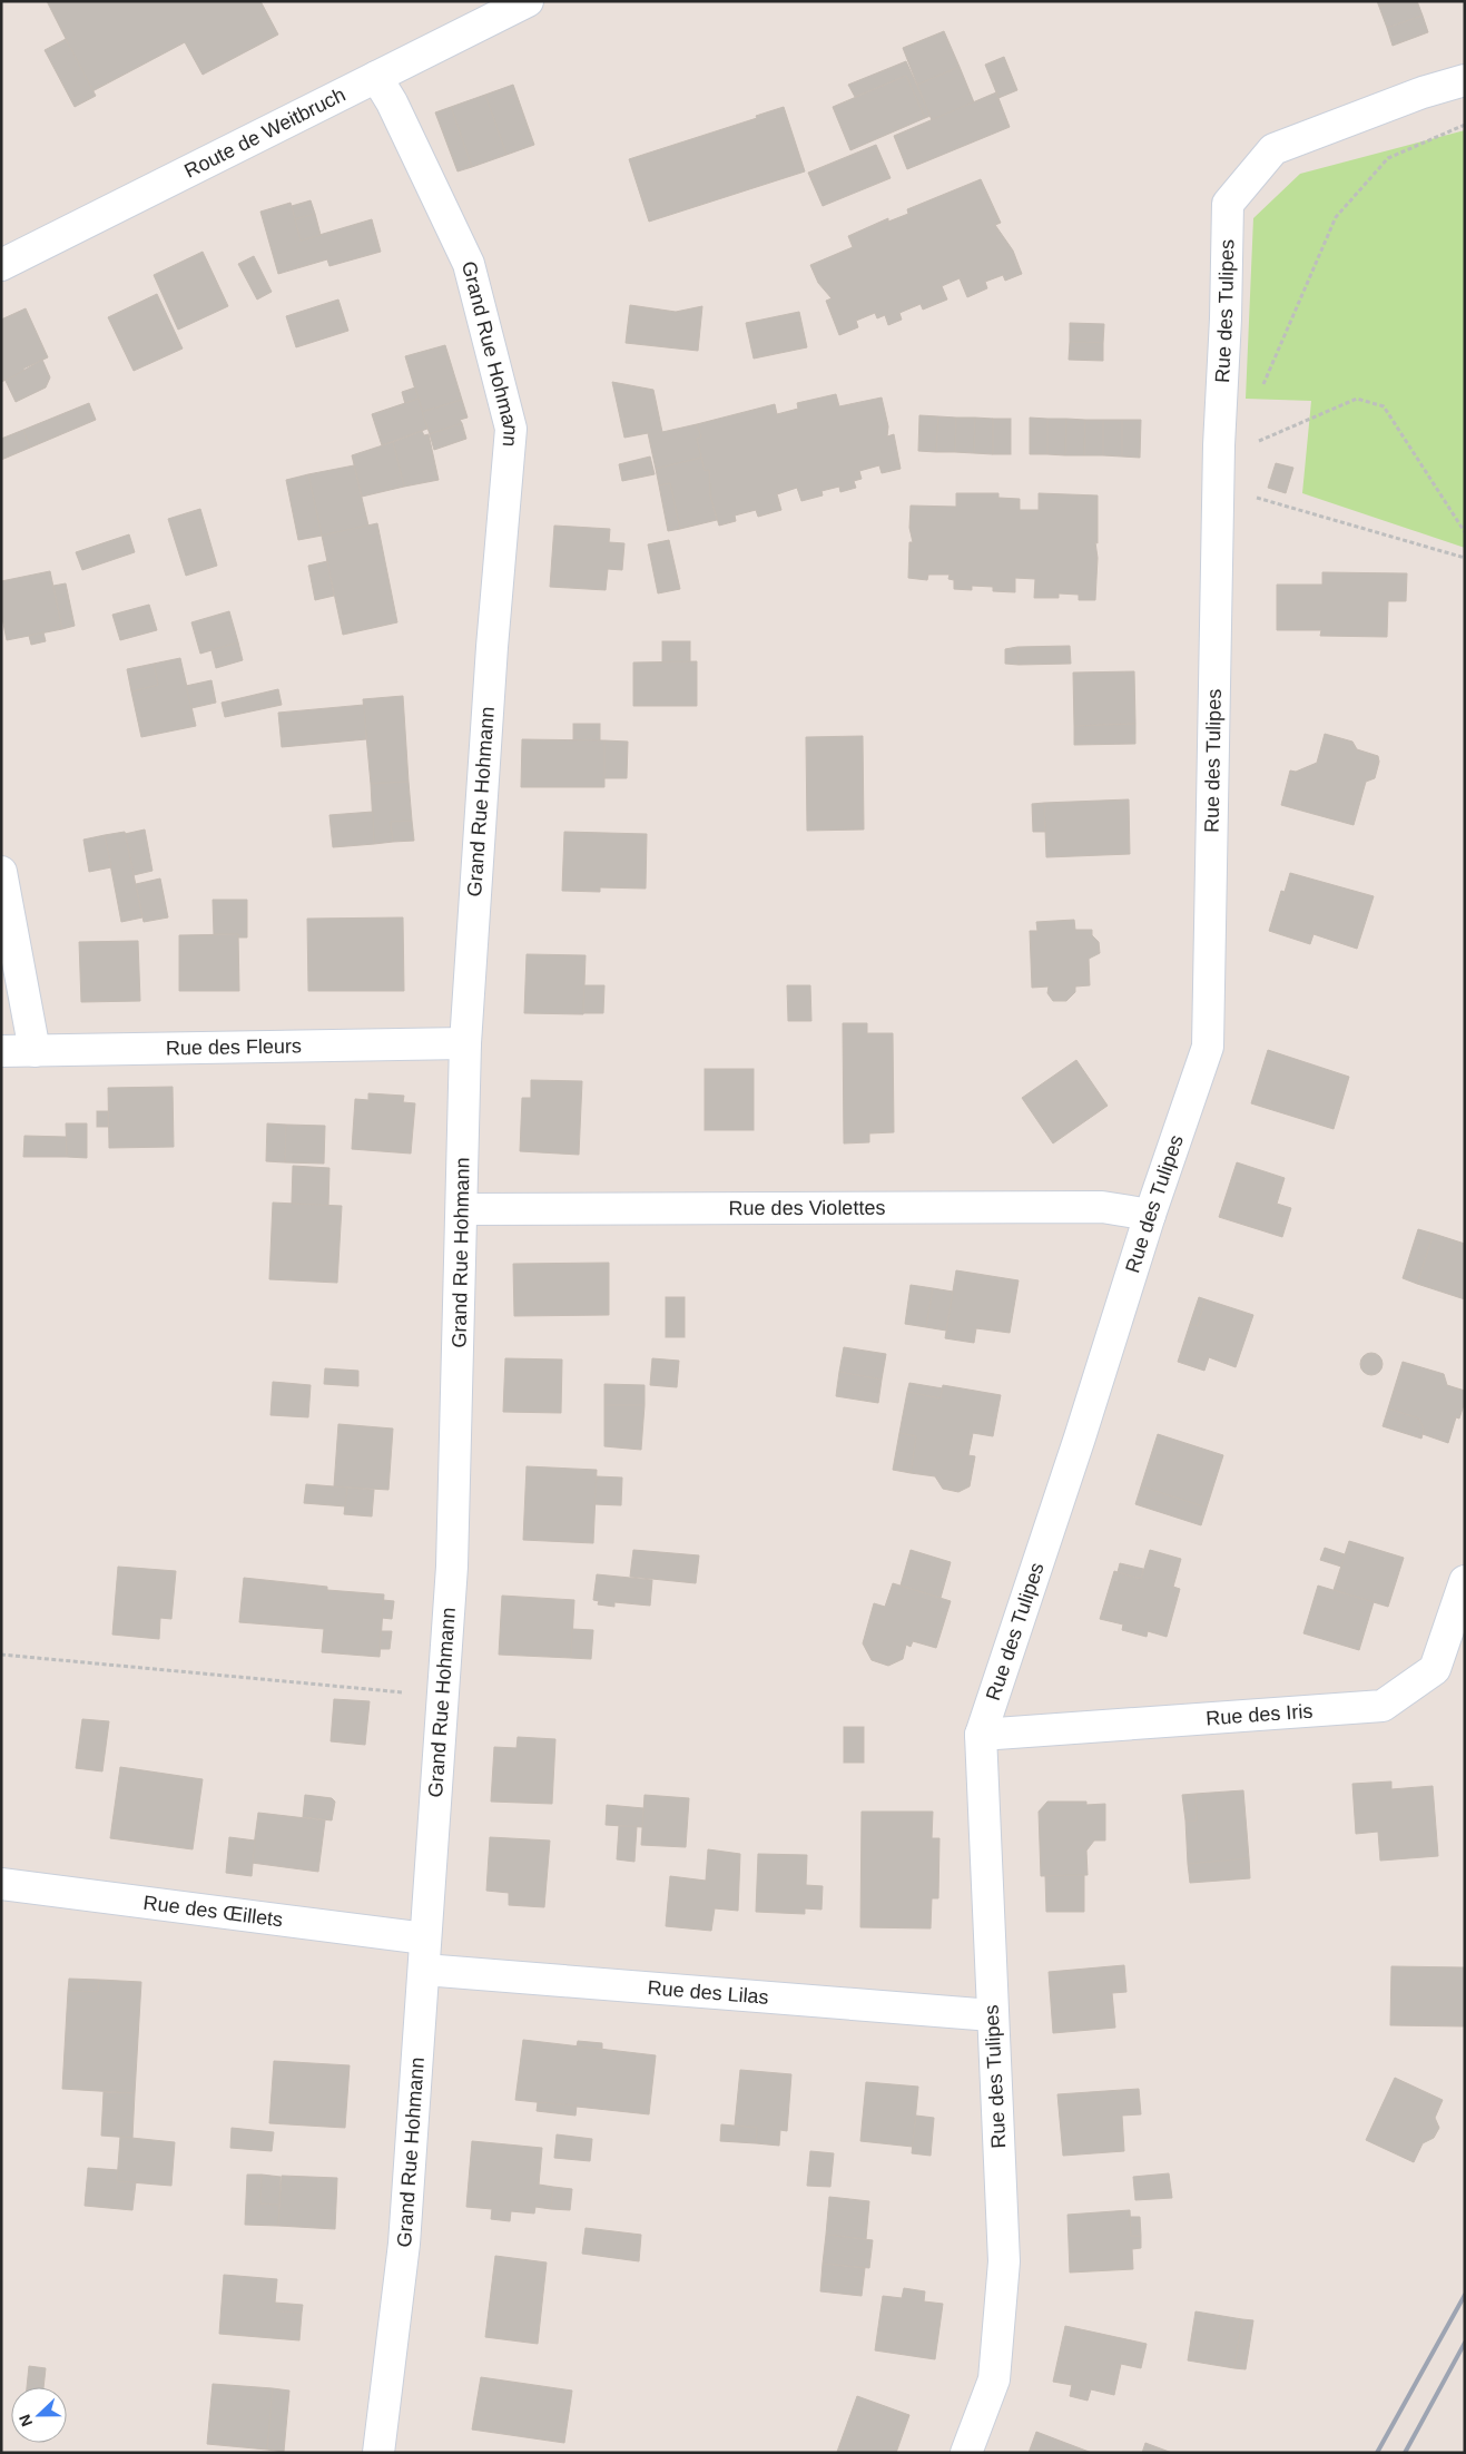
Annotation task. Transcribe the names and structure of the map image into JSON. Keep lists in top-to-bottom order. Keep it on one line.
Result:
{"streets":{"street":["Route de Weitbruch","Rue des Tulipes","Grand Rue Hohmann","Rue des Fleurs","Rue des Violettes","Rue des Iris","Rue des Œillets","Rue des Lilas"]},"crossings":[["Route de Weitbruch","Grand Rue Hohmann"],["Rue des Tulipes","Rue des Violettes"],["Rue des Tulipes","Rue des Iris"],["Rue des Tulipes","Rue des Lilas"],["Grand Rue Hohmann","Rue des Fleurs"],["Grand Rue Hohmann","Rue des Violettes"],["Grand Rue Hohmann","Rue des Œillets"],["Grand Rue Hohmann","Rue des Lilas"]],"north":"left"}
